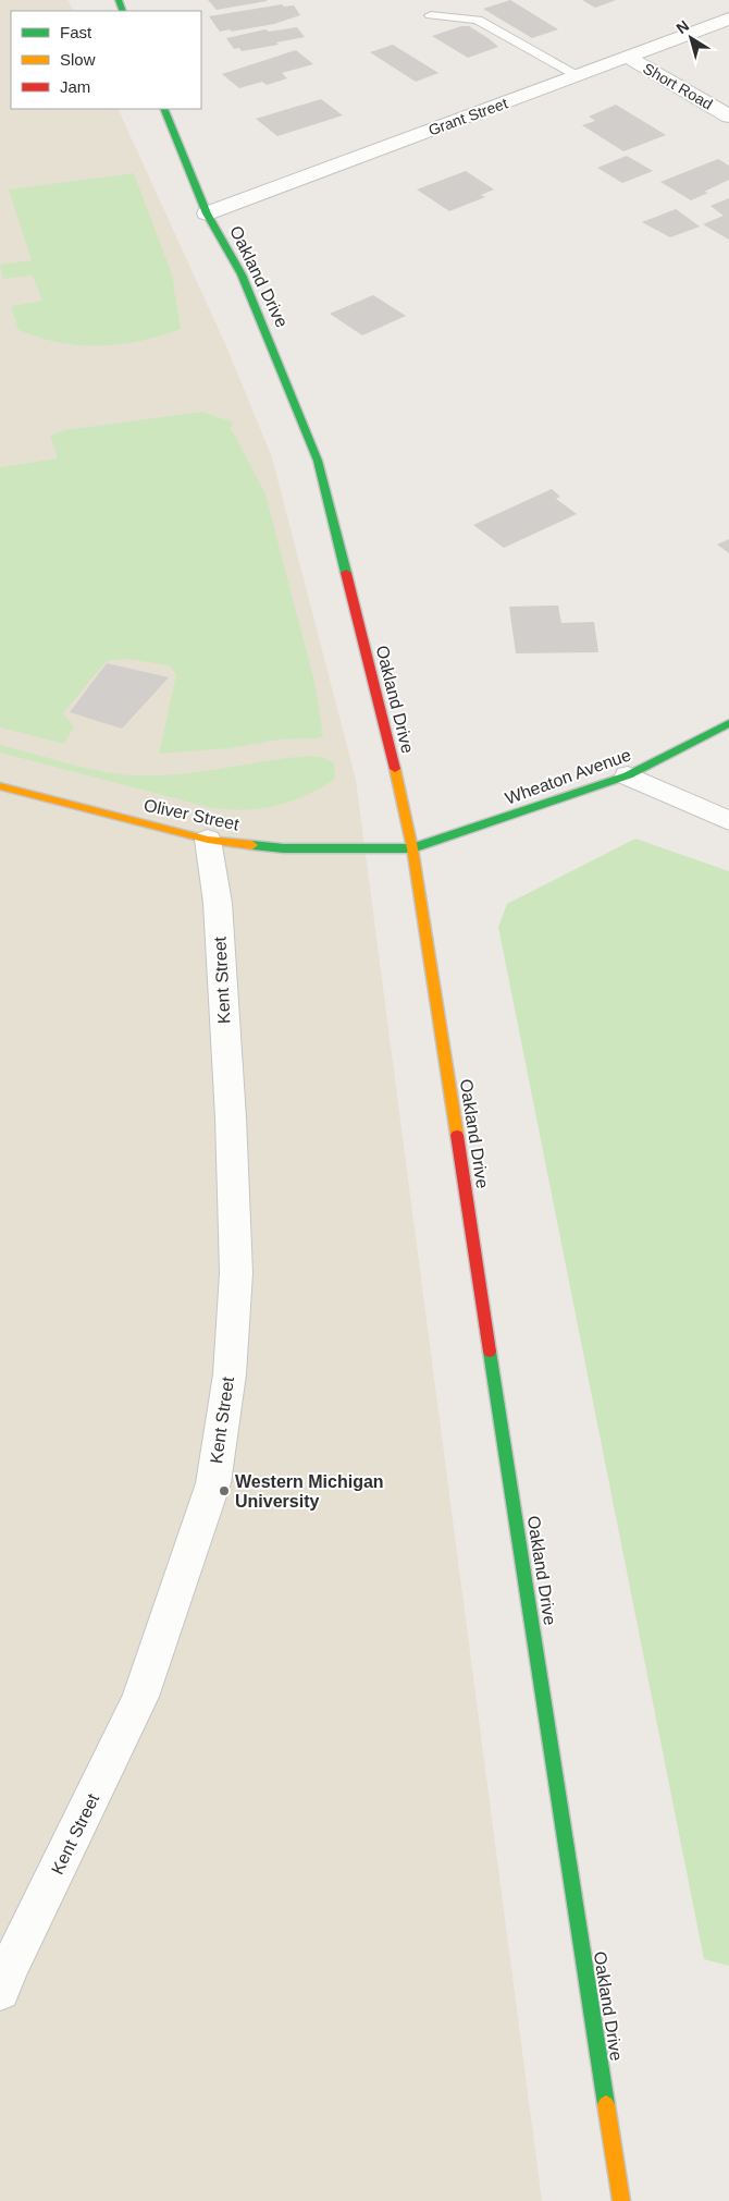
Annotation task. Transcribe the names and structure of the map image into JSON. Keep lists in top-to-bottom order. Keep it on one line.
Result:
{"streets":{"main road":["Oakland Drive","Wheaton Avenue","Oliver Street"],"street":["Short Road","Grant Street","Kent Street"]},"crossings":[["Short Road","Grant Street"],["Grant Street","Oakland Drive"],["Oakland Drive","Wheaton Avenue"],["Oakland Drive","Oliver Street"],["Wheaton Avenue","Oliver Street"],["Oliver Street","Kent Street"]],"places":["Western Michigan University"],"legend":["Fast","Slow","Jam"],"north":"top left"}
